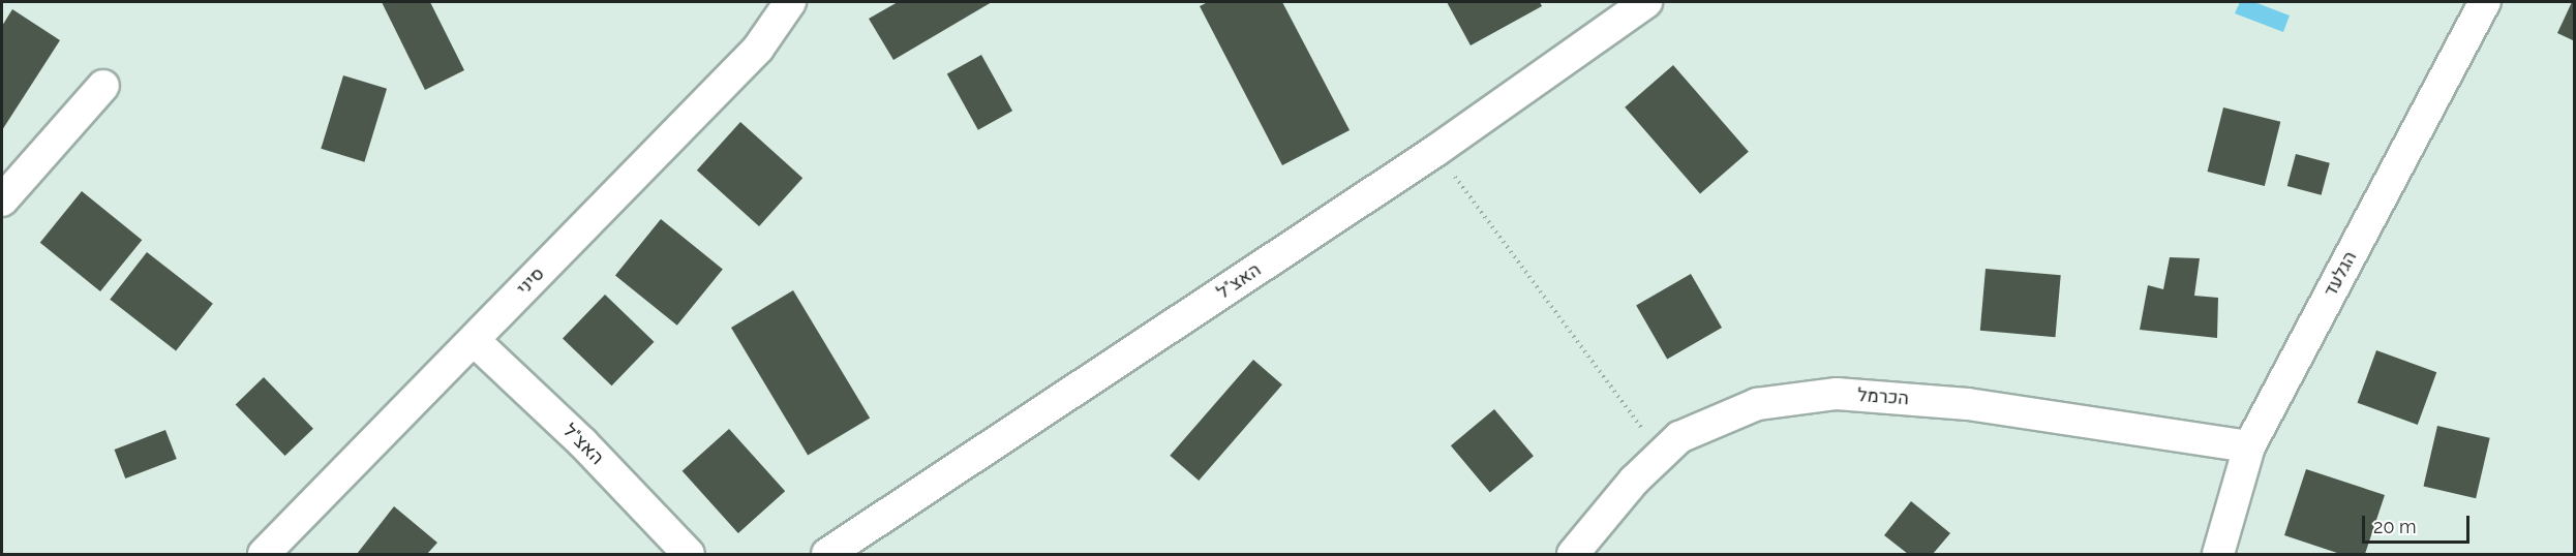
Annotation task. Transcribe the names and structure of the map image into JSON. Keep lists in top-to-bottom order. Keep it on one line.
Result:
{"streets":{"street":["הגלעד","סיני","האצ\"ל","הכרמל"]},"crossings":[["הגלעד","הכרמל"],["סיני","האצ\"ל"]],"scale_bar":"20 m"}
